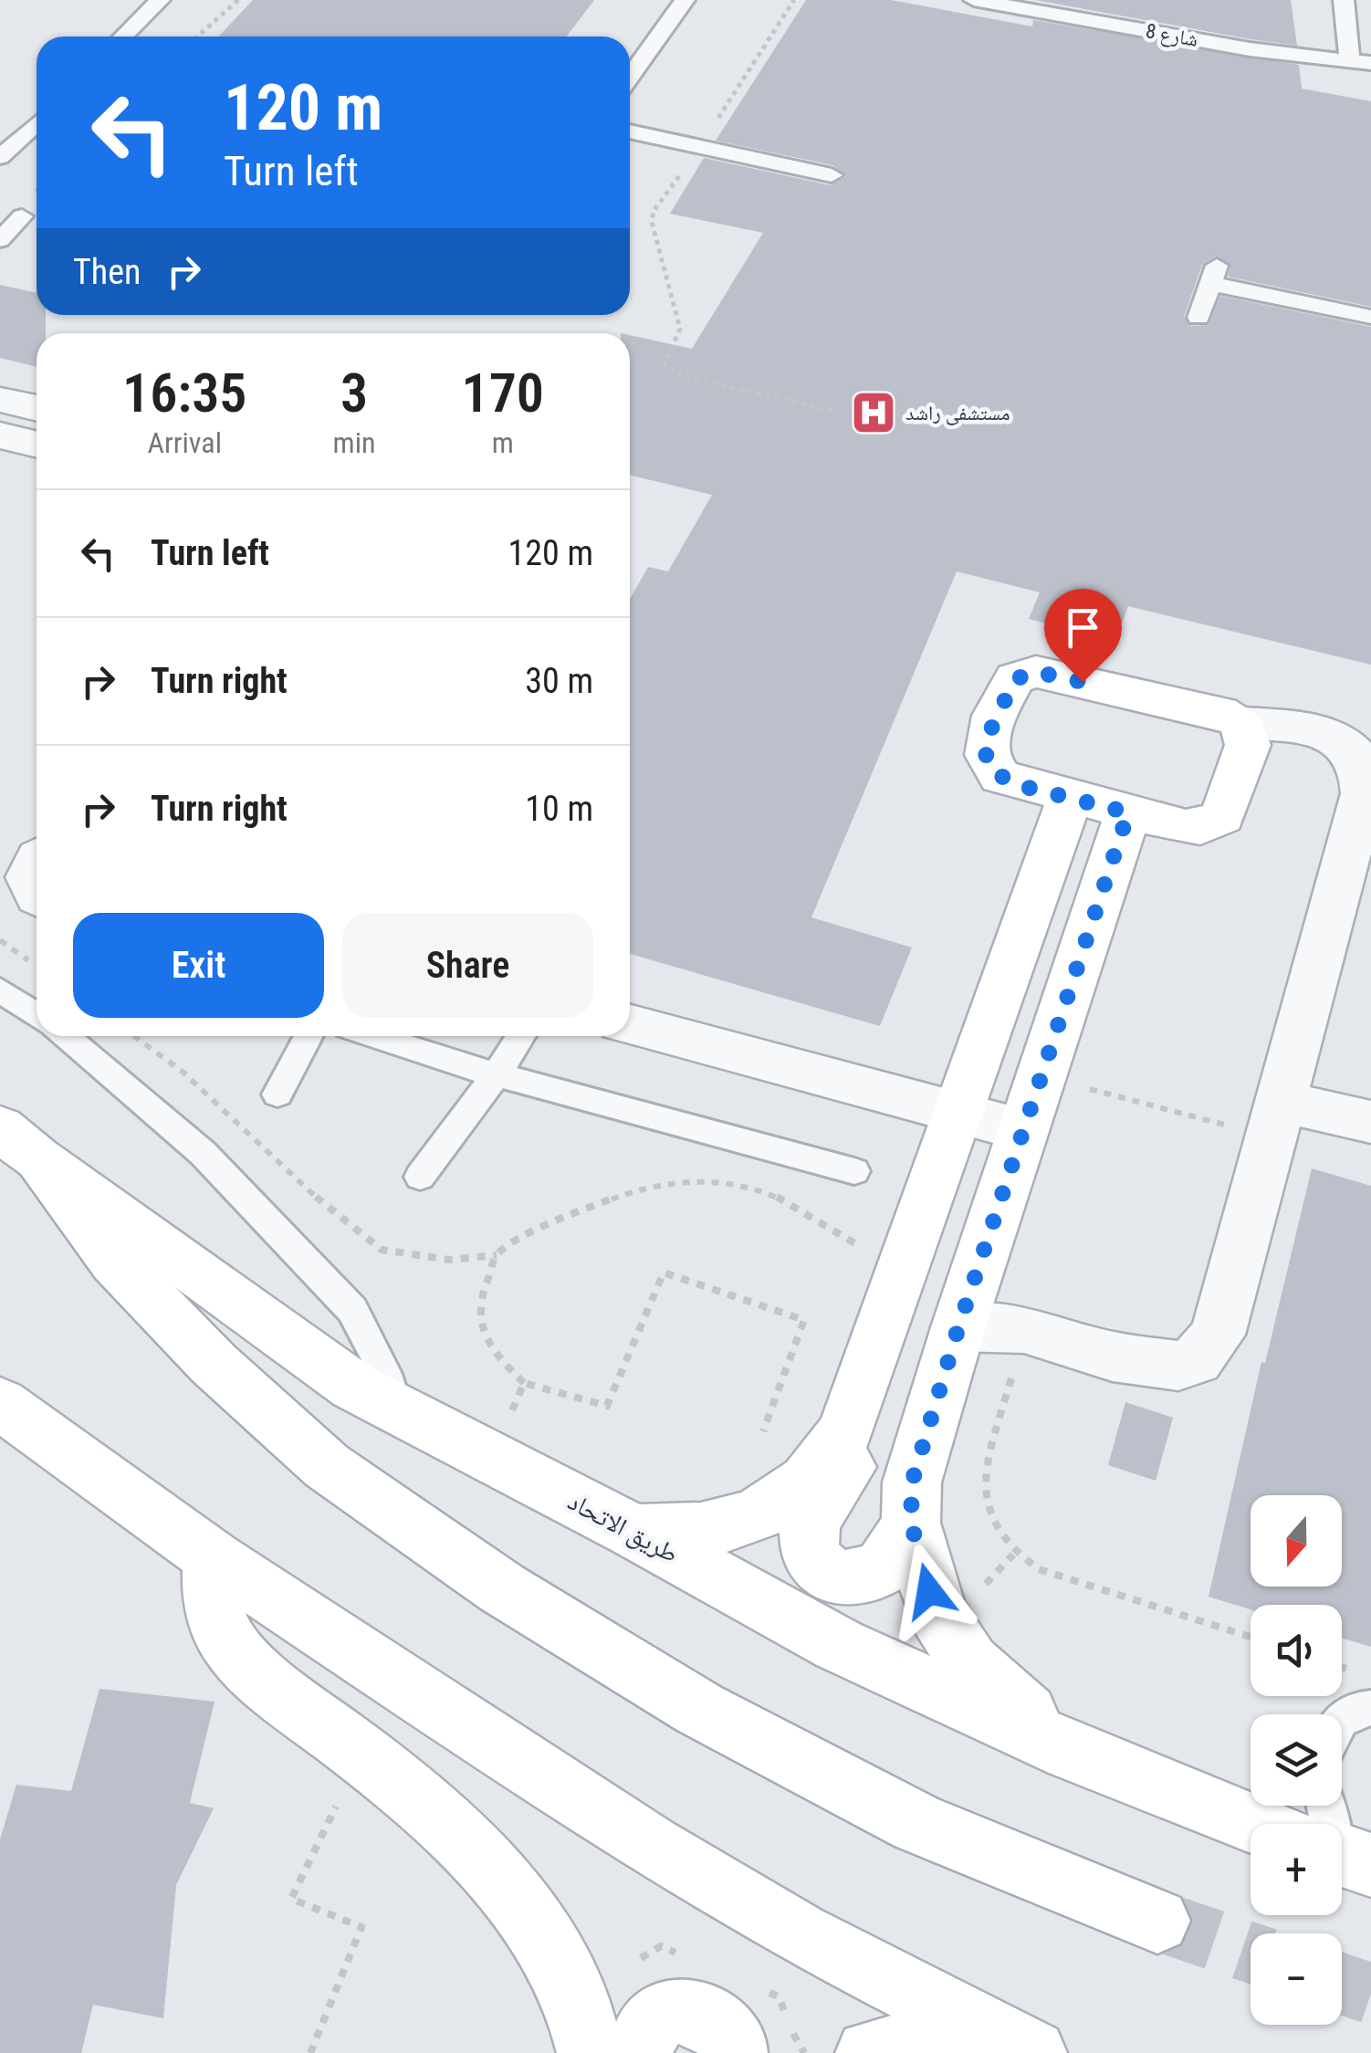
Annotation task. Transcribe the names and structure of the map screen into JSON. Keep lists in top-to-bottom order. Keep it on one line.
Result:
{"streets":{"street":["طريق الاتحاد"],"lane":["شارع 8"]},"places":{"hospital":["مستشفى راشد"]},"north":"bottom","page":{"turn":["120 m","Turn left"],"then":"Then","eta":["16:35","Arrival","3","min","170","m"],"list":[{"name":"Turn left","value":"120 m"},{"name":"Turn right","value":"30 m"},{"name":"Turn right","value":"10 m"}],"buttons":["Exit","Share"],"map_buttons":["+","−"]}}
